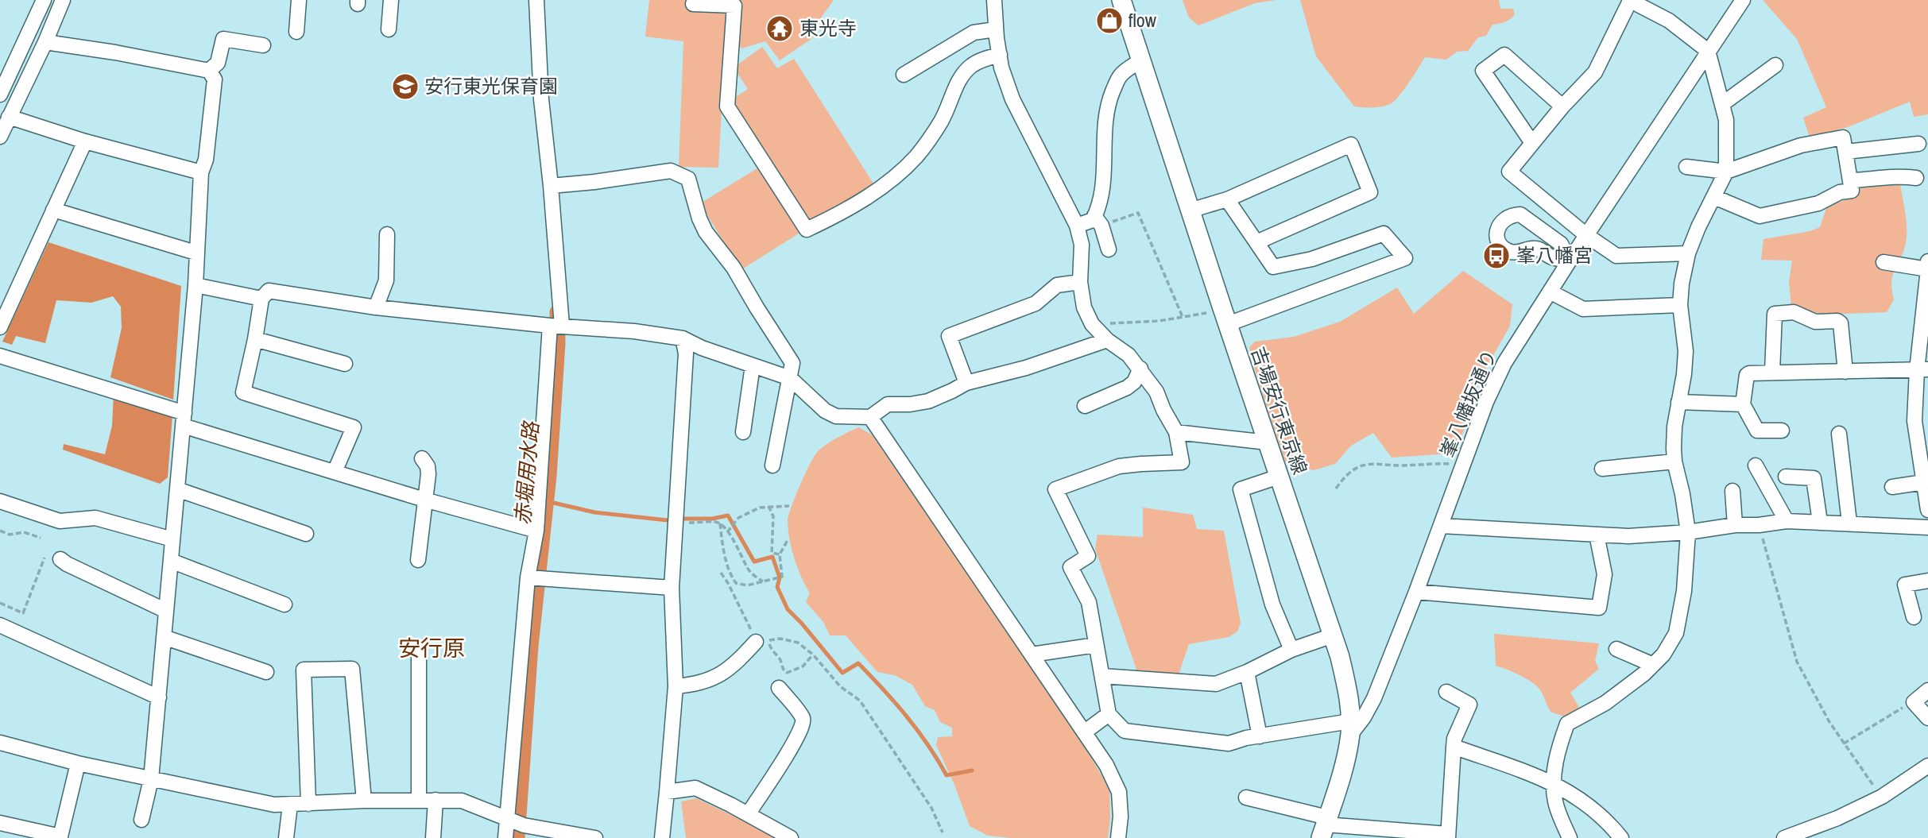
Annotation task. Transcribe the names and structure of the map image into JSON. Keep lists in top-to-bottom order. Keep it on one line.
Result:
{"streets":{"main road":["吉場安行東京線"],"street":["峯八幡坂通り"]},"crossings":[["峯八幡坂通り","吉場安行東京線"]],"districts":["安行原"],"water":["赤堀用水路"],"places":{"shop":["flow"],"temple":["東光寺"],"school or university":["安行東光保育園"],"bus stop":["峯八幡宮"]}}
